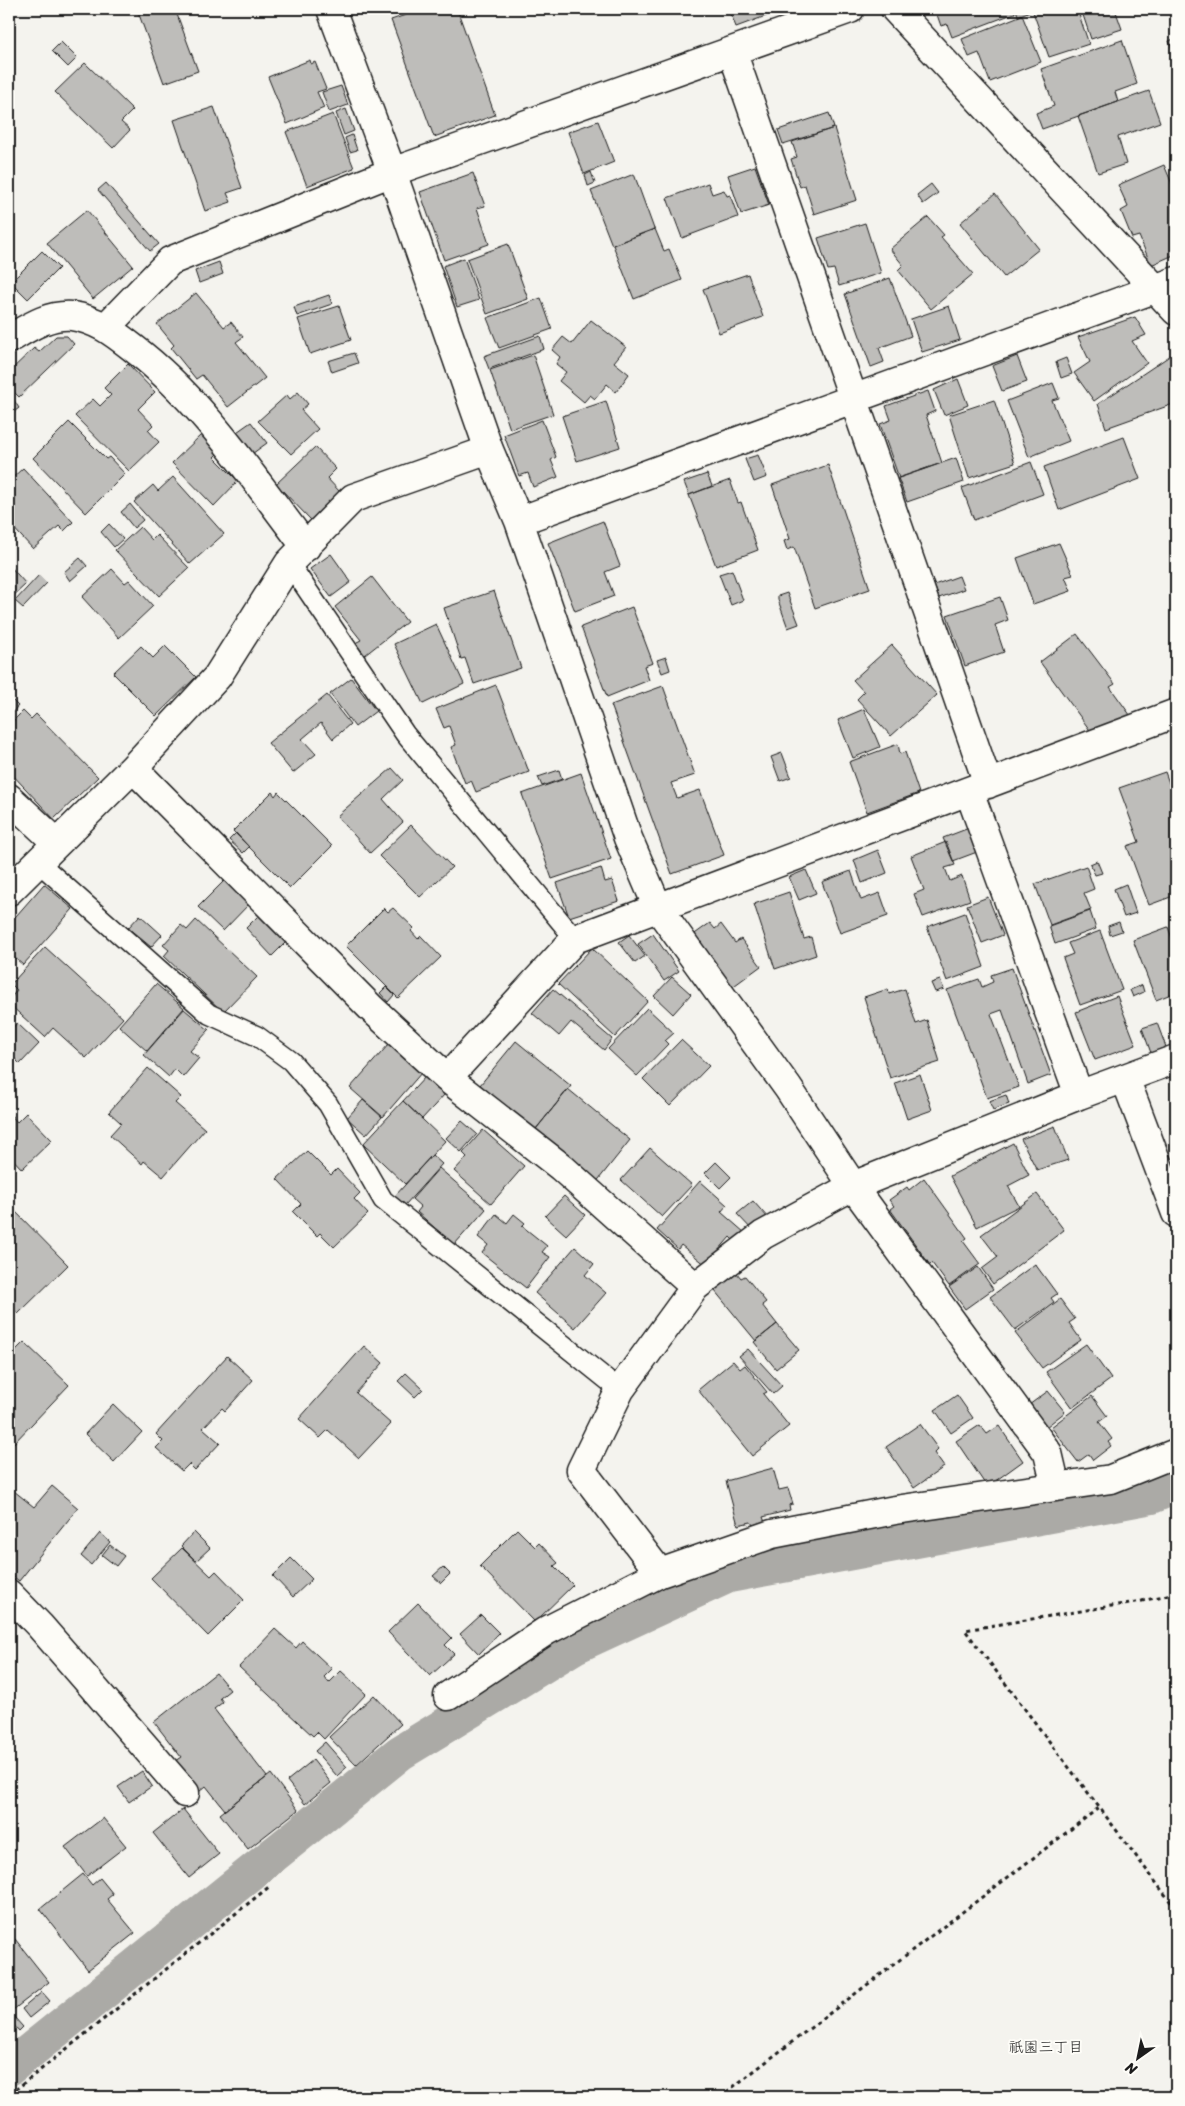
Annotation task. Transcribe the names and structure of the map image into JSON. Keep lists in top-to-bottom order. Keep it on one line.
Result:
{"districts":["祇園三丁目"],"north":"bottom left"}
